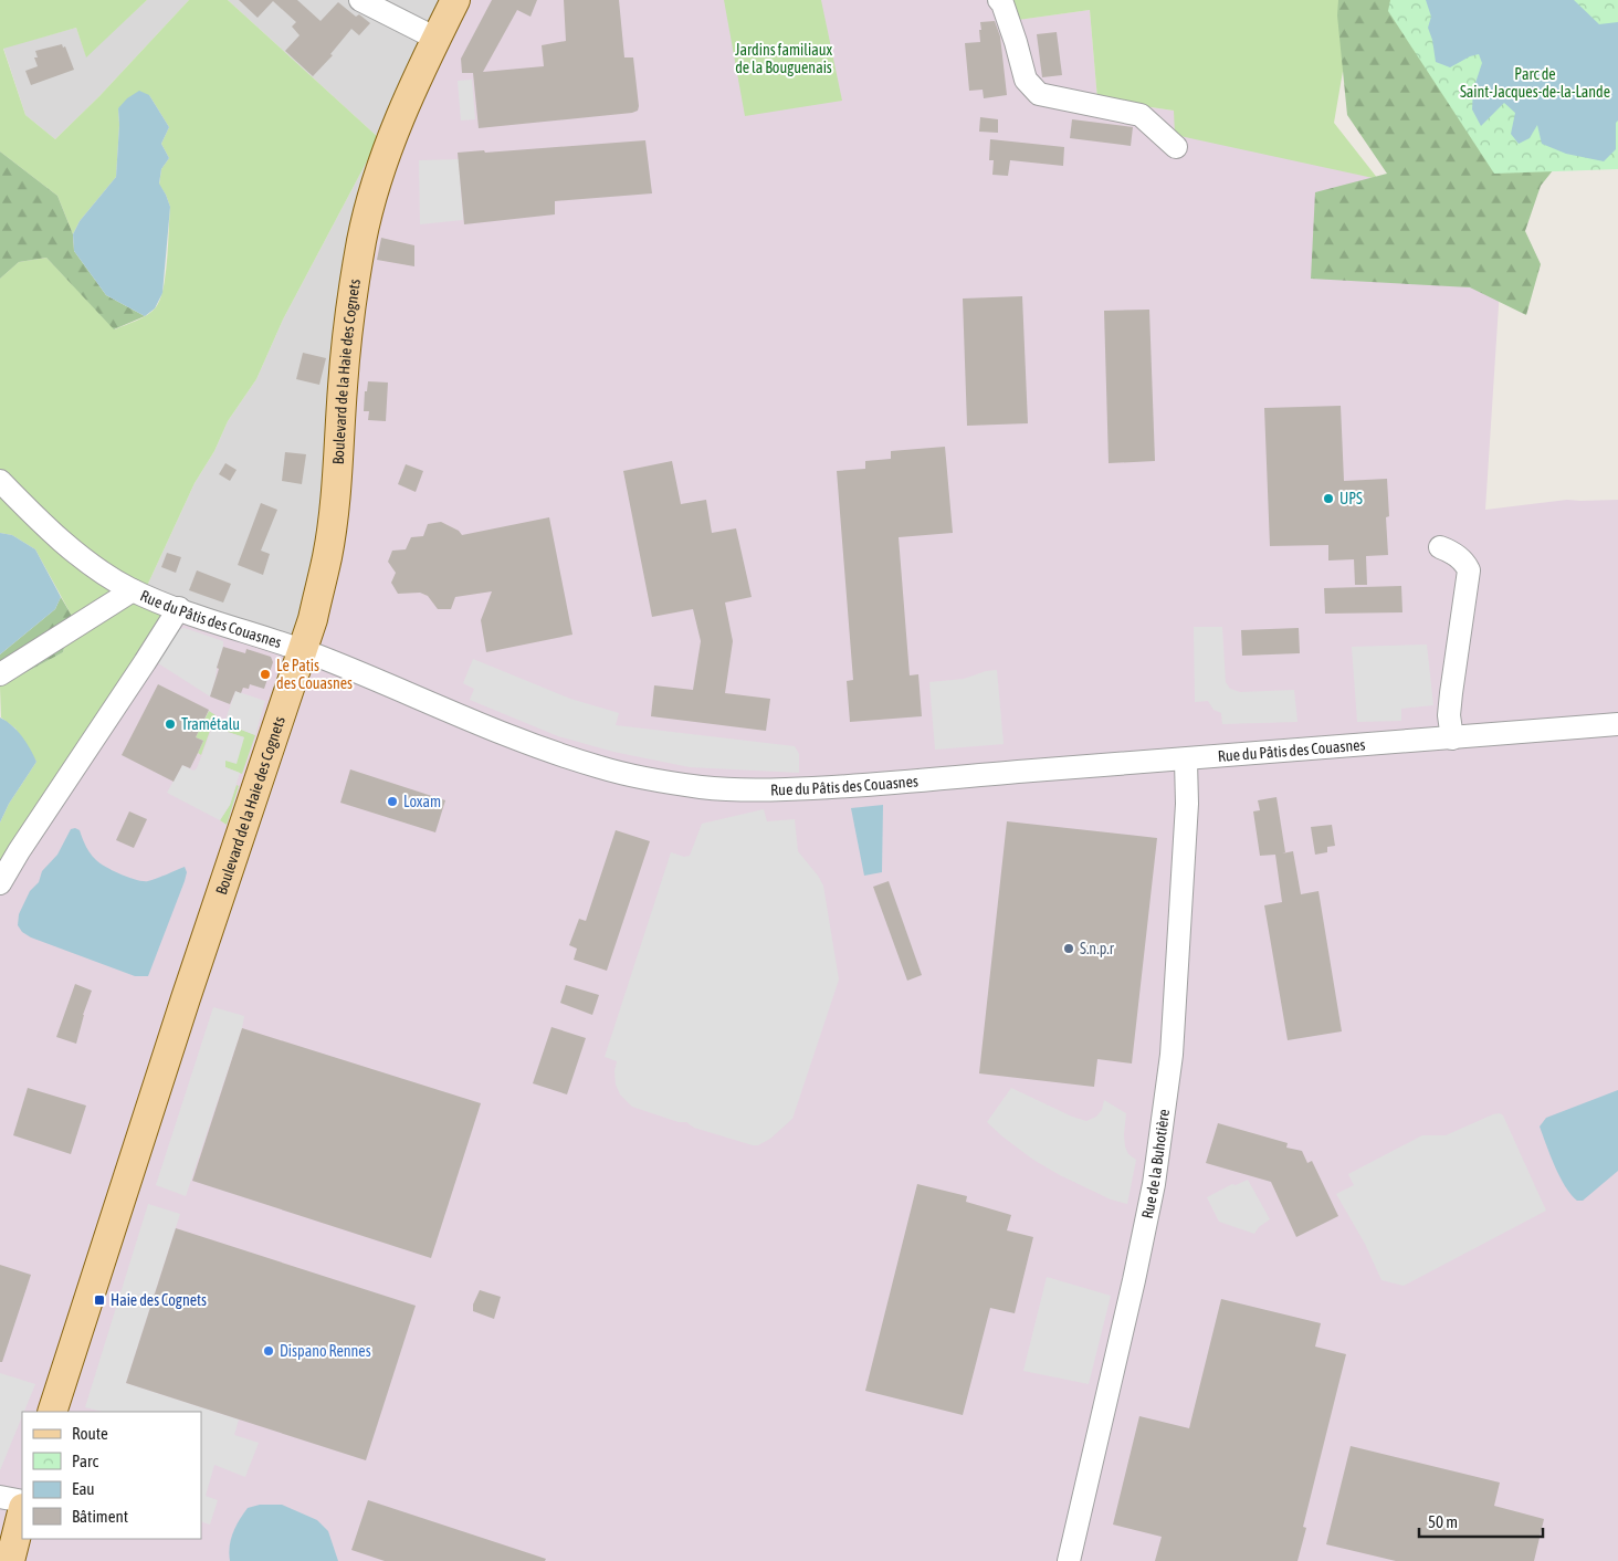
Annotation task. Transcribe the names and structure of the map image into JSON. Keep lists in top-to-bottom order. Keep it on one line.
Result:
{"streets":{"main road":["Boulevard de la Haie des Cognets"],"street":["Rue du Pâtis des Couasnes","Rue de la Buhotière"]},"crossings":[["Boulevard de la Haie des Cognets","Rue du Pâtis des Couasnes"],["Rue du Pâtis des Couasnes","Rue de la Buhotière"]],"parks":["Jardins familiaux de la Bouguenais","Parc de Saint-Jacques-de-la-Lande"],"places":{"other":["UPS","Le Patis des Couasnes","Tramétalu","Loxam","S.n.p.r","Dispano Rennes"],"transit":["Haie des Cognets"]},"legend":["Route","Parc","Eau","Bâtiment"],"scale_bar":"50 m"}
